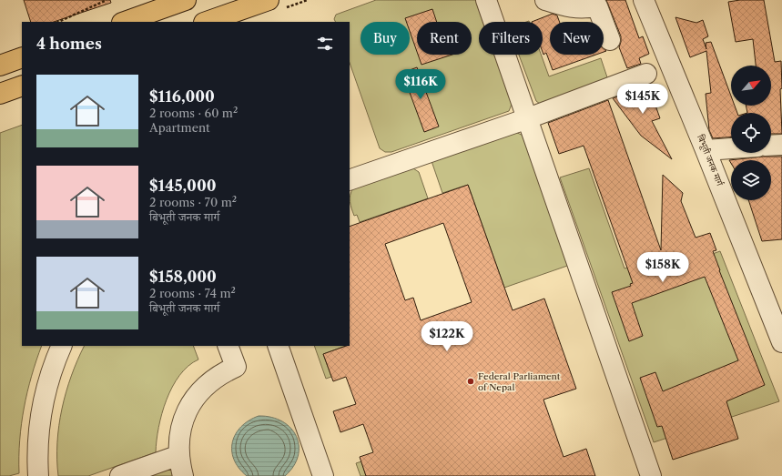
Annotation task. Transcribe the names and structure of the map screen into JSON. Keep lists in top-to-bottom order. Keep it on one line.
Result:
{"streets":{"street":["बिभूती जनक मार्ग"]},"places":["Federal Parliament of Nepal"],"north":"top right","page":{"chip":["Buy","Rent","Filters","New"],"heading":"4 homes","list":[{"name":"$116,000","note":"2 rooms · 60 m² · Apartment"},{"name":"$145,000","note":"2 rooms · 70 m² · बिभूती जनक मार्ग"},{"name":"$158,000","note":"2 rooms · 74 m² · बिभूती जनक मार्ग"}],"price":["$116K","$145K","$158K","$122K"]}}
